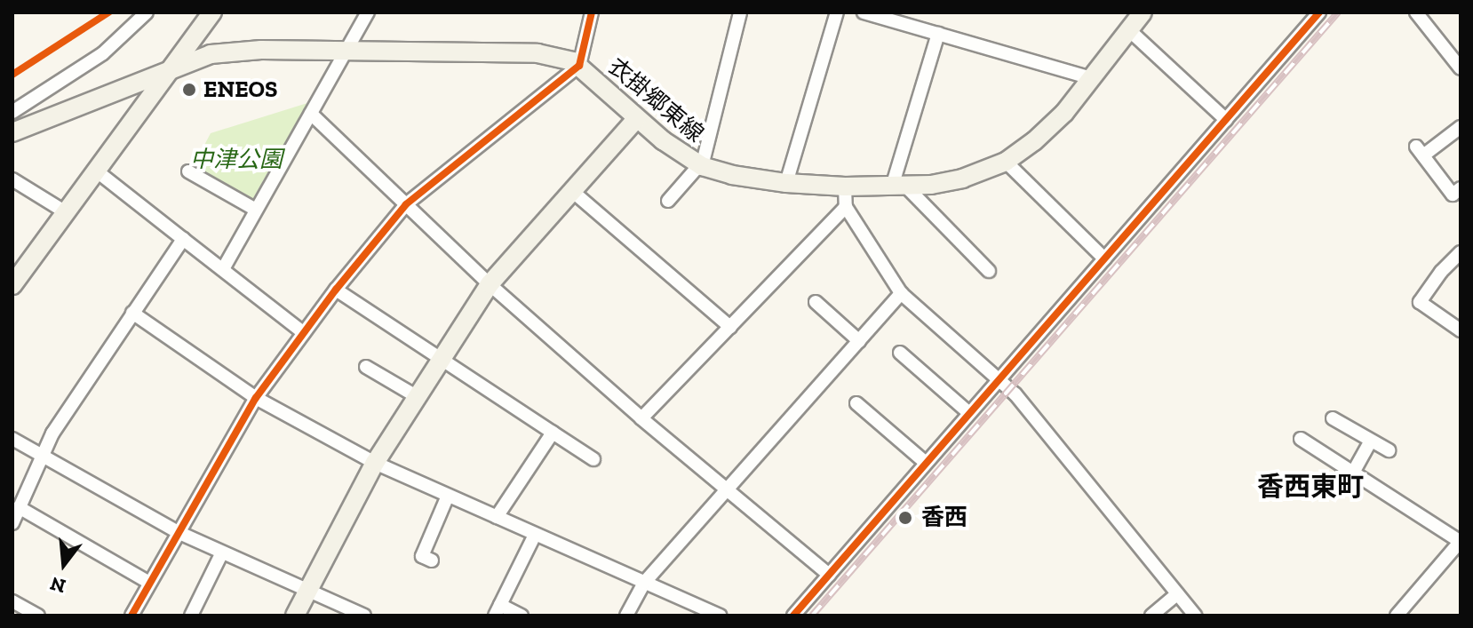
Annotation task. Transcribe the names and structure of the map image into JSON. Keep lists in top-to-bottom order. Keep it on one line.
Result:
{"streets":{"main road":["衣掛郷東線"]},"districts":["香西東町"],"parks":["中津公園"],"places":["ENEOS","香西"],"north":"bottom"}
